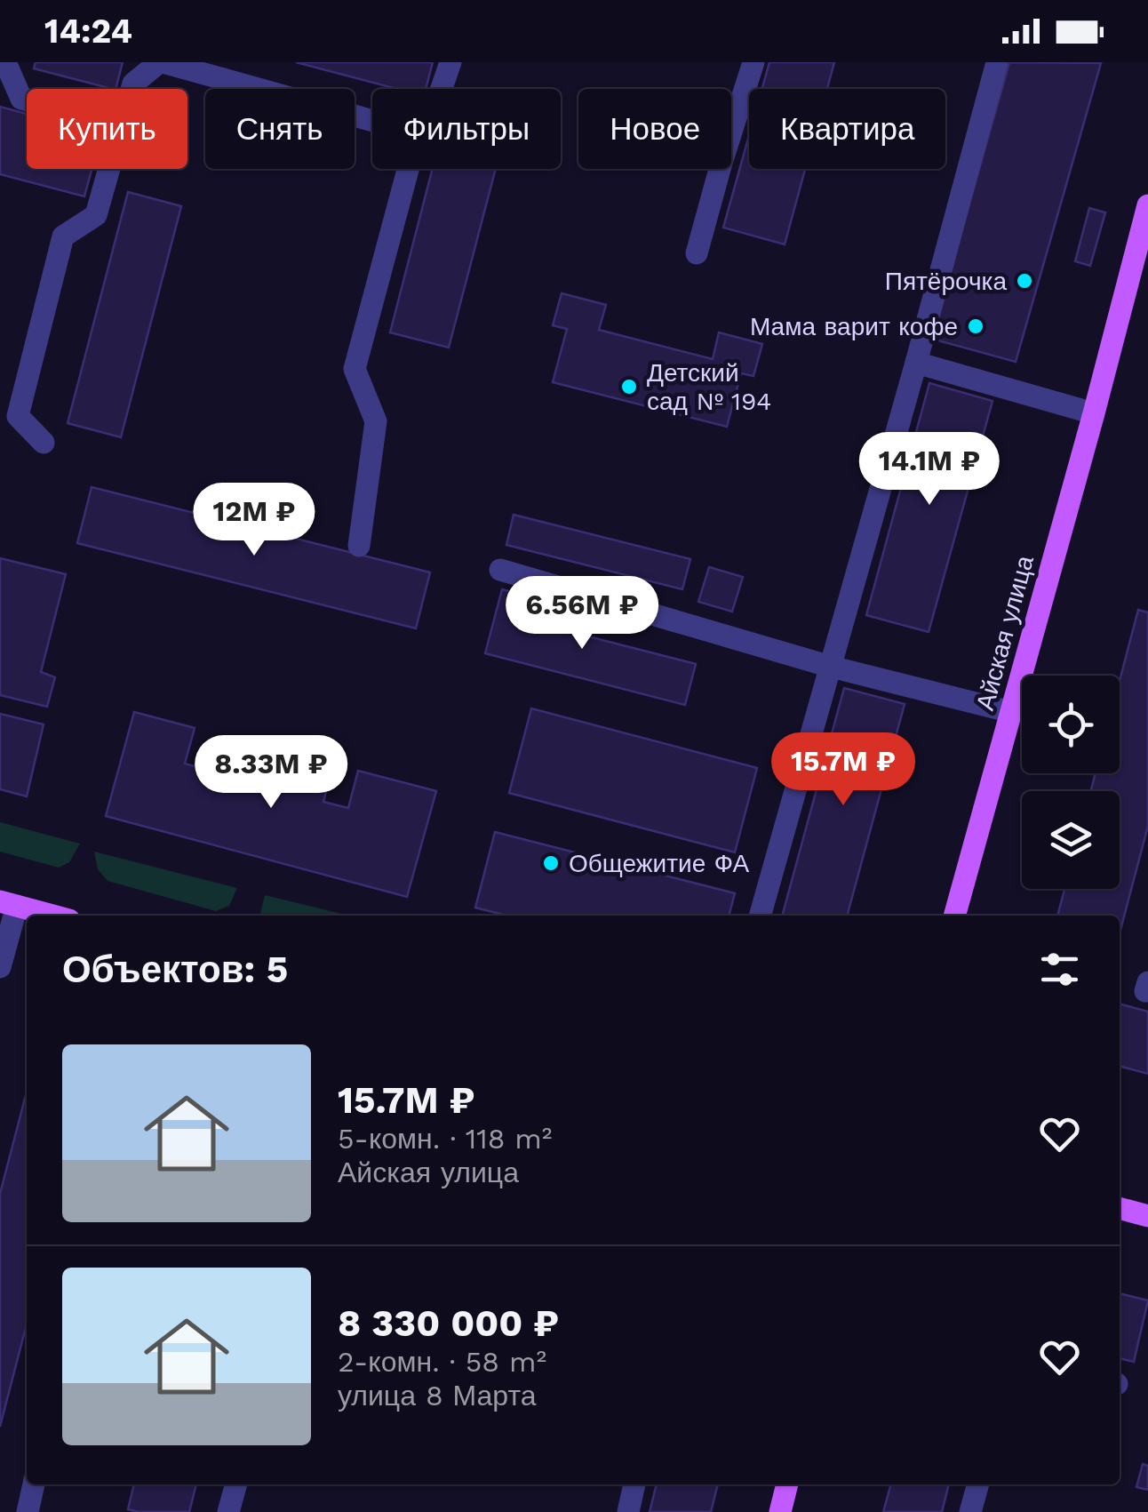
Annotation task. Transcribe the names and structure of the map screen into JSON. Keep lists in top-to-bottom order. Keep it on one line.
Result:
{"streets":{"main road":["Айская улица"]},"places":["Пятёрочка","Мама варит кофе","Детский сад № 194","Общежитие ФА"],"page":{"status":"14:24","chip":["Купить","Снять","Фильтры","Новое","Квартира"],"price":["14.1M ₽","12M ₽","6.56M ₽","15.7M ₽","8.33M ₽"],"heading":"Объектов: 5","list":[{"name":"15.7M ₽","note":"5-комн. · 118 m² · Айская улица"},{"name":"8 330 000 ₽","note":"2-комн. · 58 m² · улица 8 Марта"}]}}
